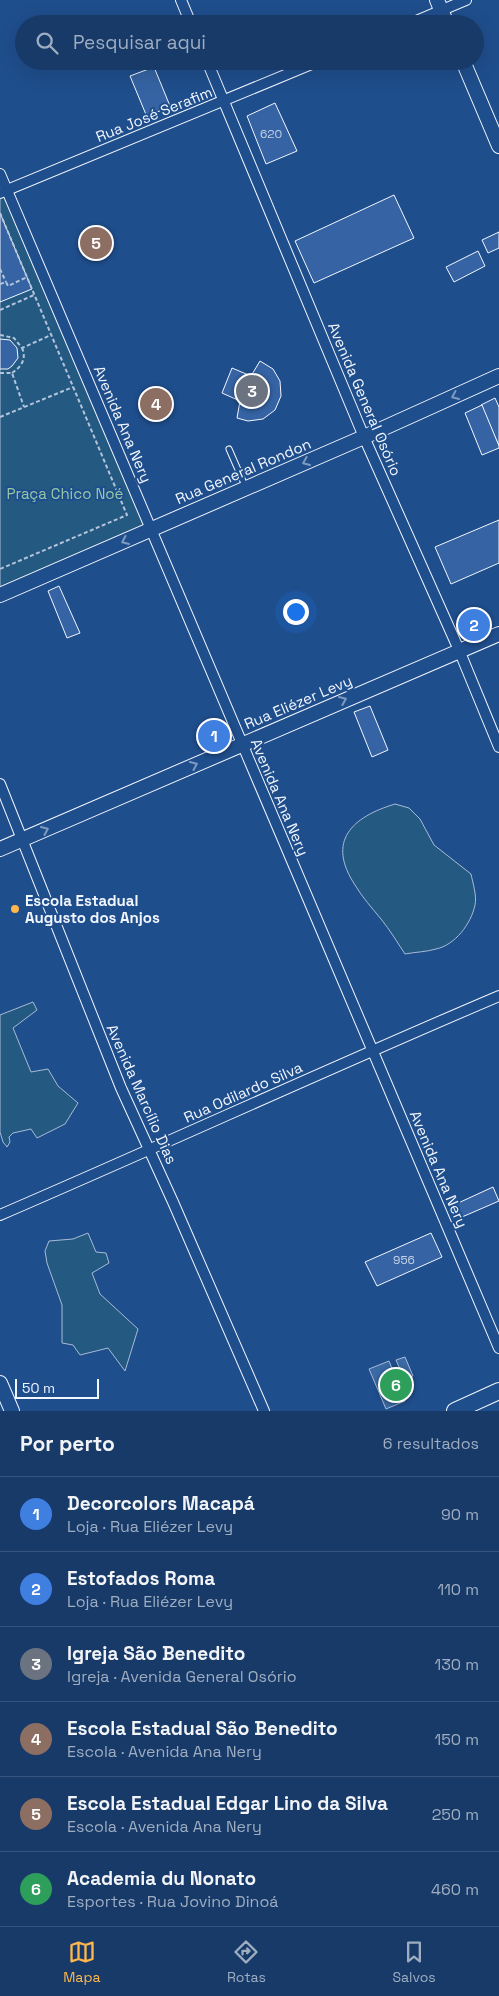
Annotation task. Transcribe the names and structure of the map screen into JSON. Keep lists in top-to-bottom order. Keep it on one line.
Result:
{"streets":{"main road":["Rua General Rondon","Rua Eliézer Levy"],"street":["Rua José Serafim","Avenida General Osório","Avenida Ana Nery","Rua Odilardo Silva","Avenida Marcílio Dias"]},"crossings":[["Rua José Serafim","Avenida General Osório"],["Rua José Serafim","Avenida Ana Nery"],["Avenida General Osório","Rua General Rondon"],["Avenida General Osório","Rua Eliézer Levy"],["Avenida Ana Nery","Rua General Rondon"],["Avenida Ana Nery","Rua Eliézer Levy"],["Avenida Ana Nery","Rua Odilardo Silva"],["Rua Eliézer Levy","Avenida Marcílio Dias"],["Rua Odilardo Silva","Avenida Marcílio Dias"]],"one_way":["Rua General Rondon","Rua Eliézer Levy"],"parks":["Praça Chico Noé"],"places":["Escola Estadual Augusto dos Anjos"],"house_numbers":["620","956"],"scale_bar":"50 m","page":{"search":"Pesquisar aqui","pins":["5","3","4","2","1","6"],"scale":"50 m","heading":["Por perto","6 resultados"],"list":[{"mark":"1","name":"Decorcolors Macapá","note":"Loja · Rua Eliézer Levy","value":"90 m"},{"mark":"2","name":"Estofados Roma","note":"Loja · Rua Eliézer Levy","value":"110 m"},{"mark":"3","name":"Igreja São Benedito","note":"Igreja · Avenida General Osório","value":"130 m"},{"mark":"4","name":"Escola Estadual São Benedito","note":"Escola · Avenida Ana Nery","value":"150 m"},{"mark":"5","name":"Escola Estadual Edgar Lino da Silva","note":"Escola · Avenida Ana Nery","value":"250 m"},{"mark":"6","name":"Academia du Nonato","note":"Esportes · Rua Jovino Dinoá","value":"460 m"}],"nav":["Mapa","Rotas","Salvos"]}}
